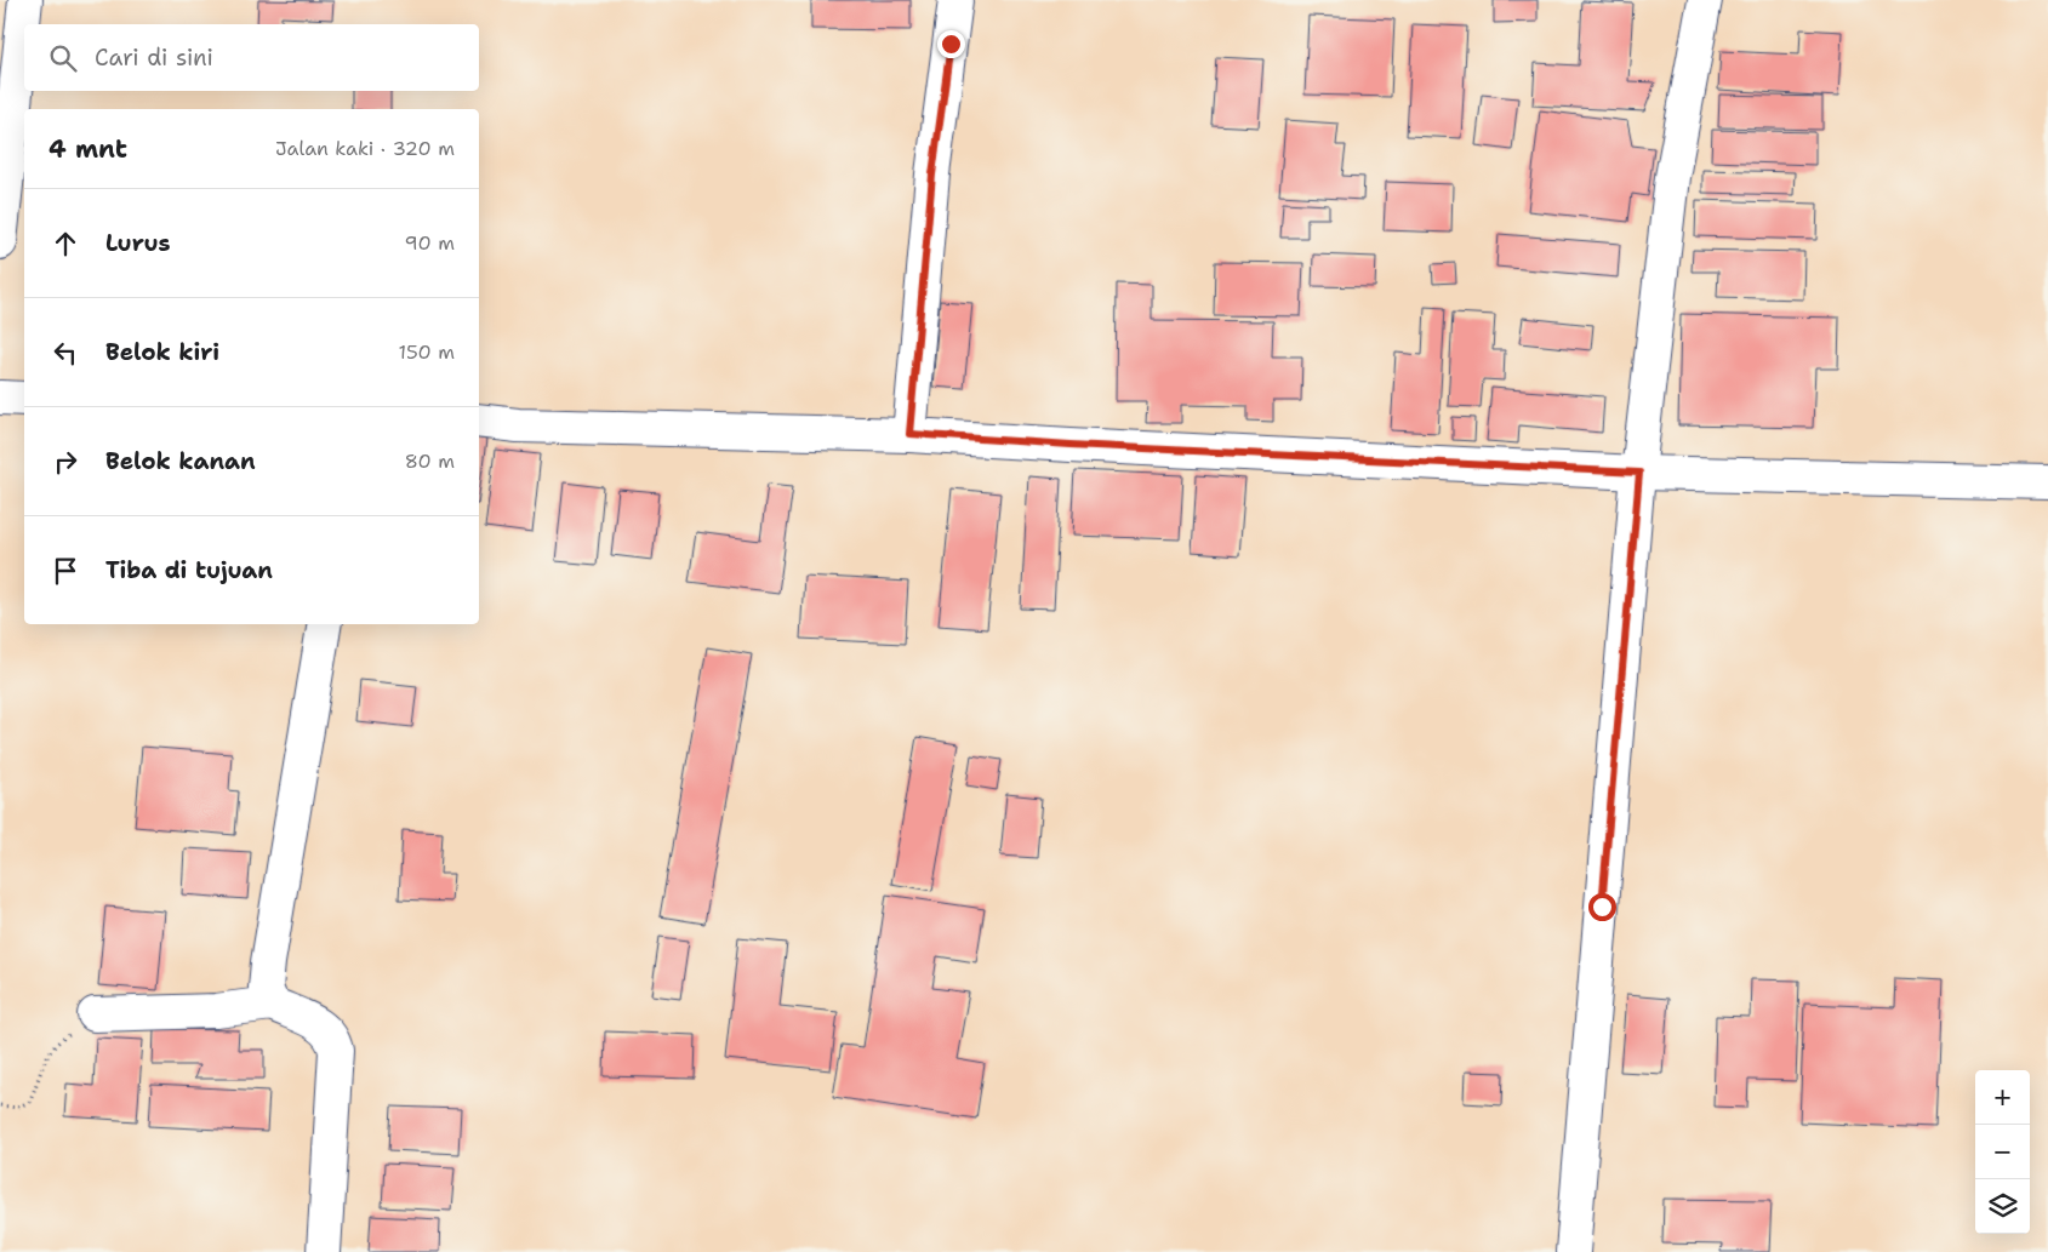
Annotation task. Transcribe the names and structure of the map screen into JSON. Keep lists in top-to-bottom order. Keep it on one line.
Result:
{"page":{"search":"Cari di sini","heading":["4 mnt","Jalan kaki · 320 m"],"list":[["Lurus","90 m"],["Belok kiri","150 m"],["Belok kanan","80 m"],"Tiba di tujuan"],"map_buttons":["+","−"]}}
